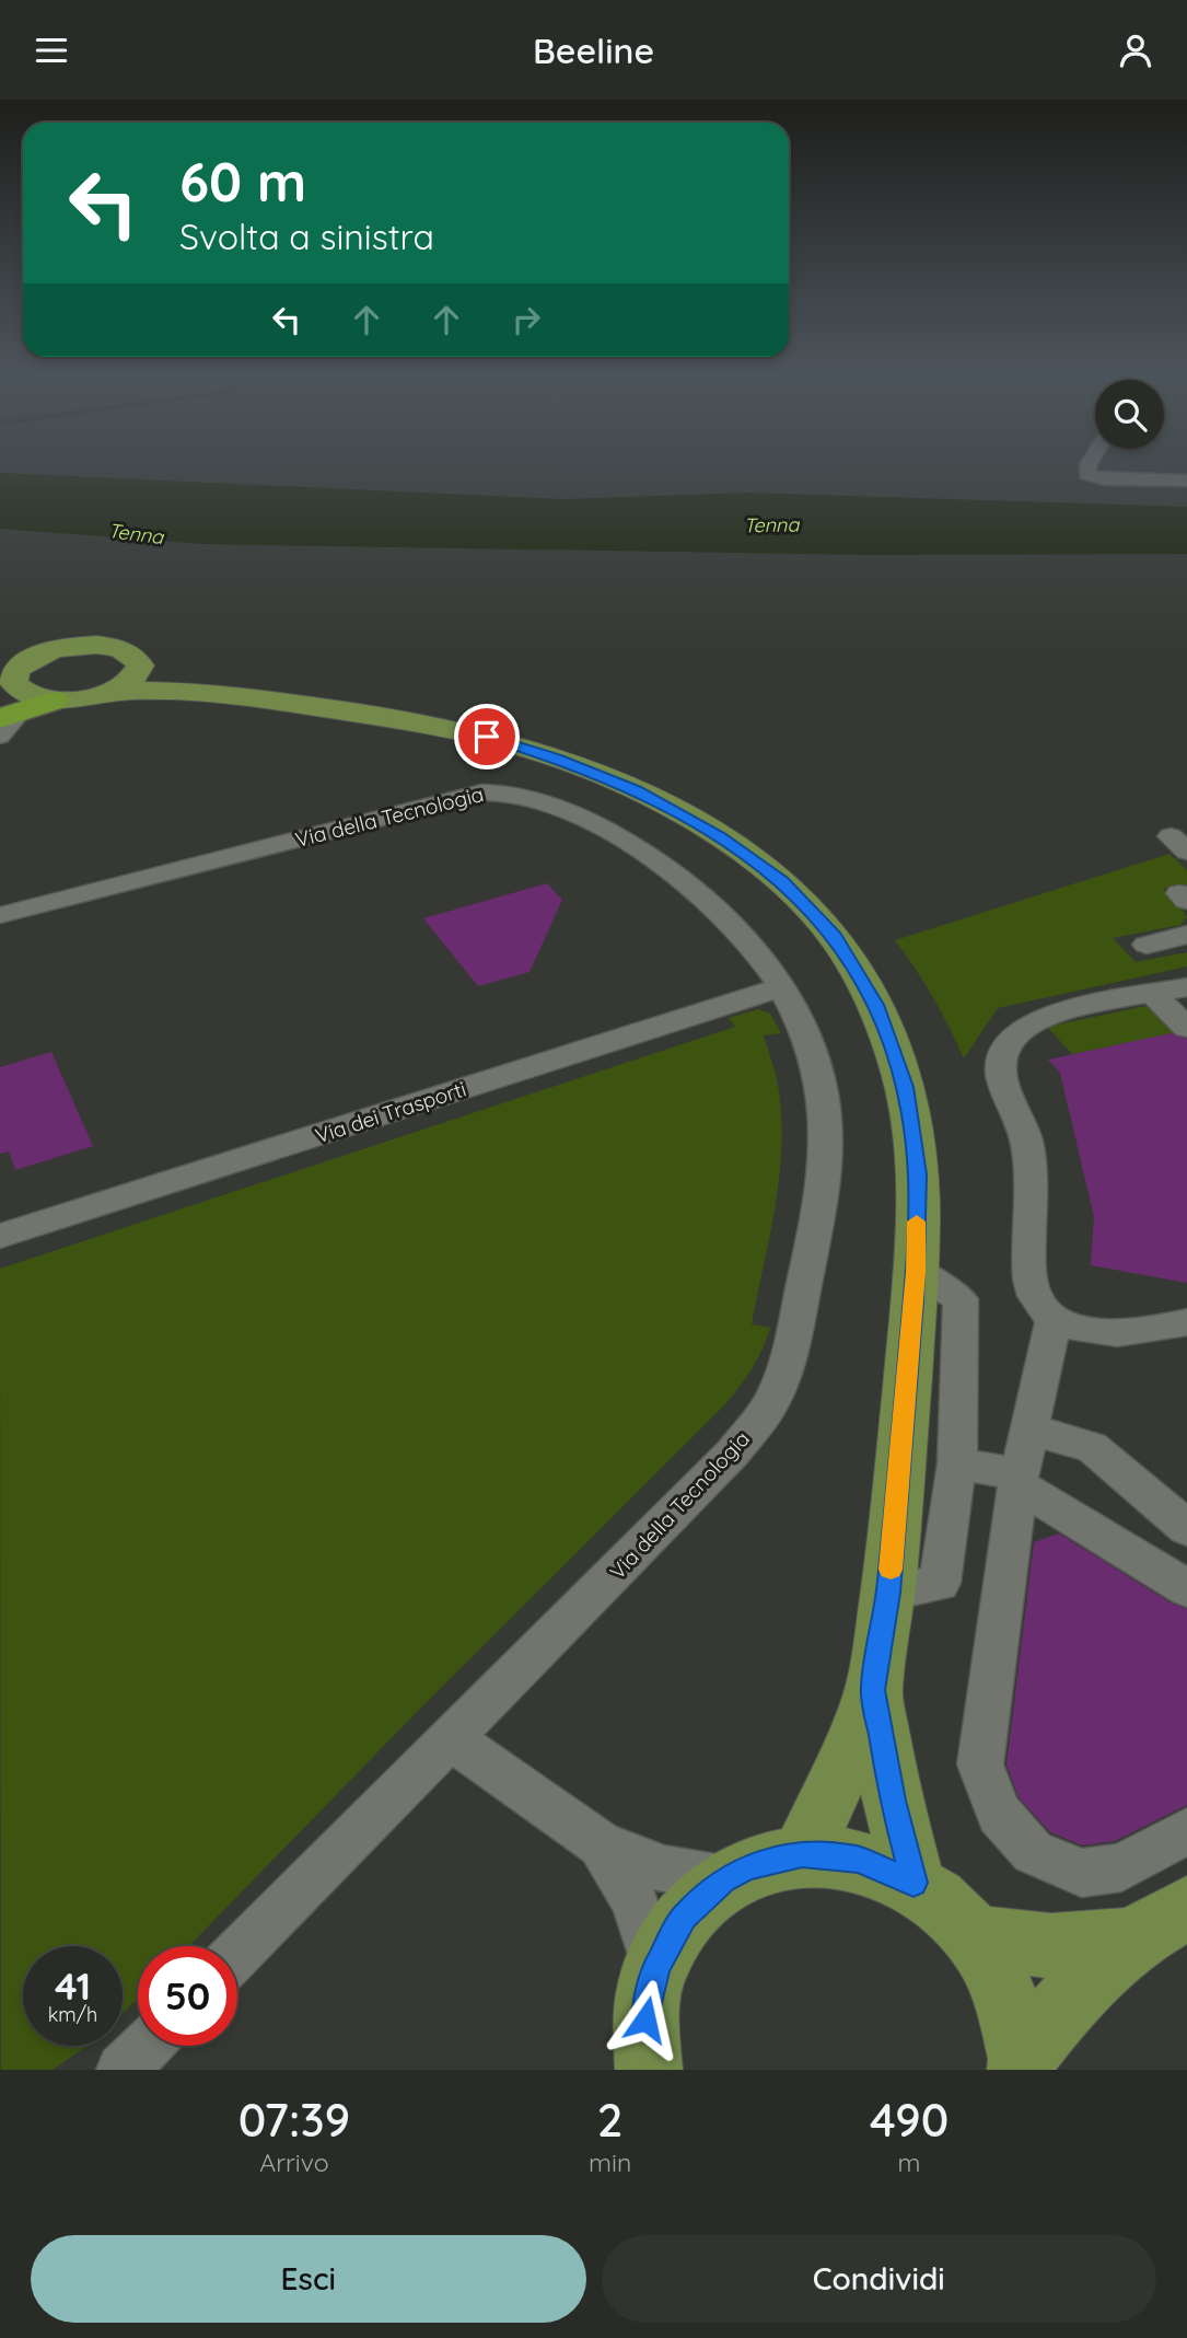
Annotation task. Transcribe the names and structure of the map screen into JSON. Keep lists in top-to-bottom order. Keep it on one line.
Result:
{"streets":{"street":["Via della Tecnologia","Via dei Trasporti"]},"crossings":[["Via della Tecnologia","Via dei Trasporti"]],"water":["Tenna"],"page":{"header":"Beeline","turn":["60 m","Svolta a sinistra"],"speed":"41 km/h","limit":"50","eta":["07:39","Arrivo","2","min","490","m"],"buttons":["Esci","Condividi"]}}
